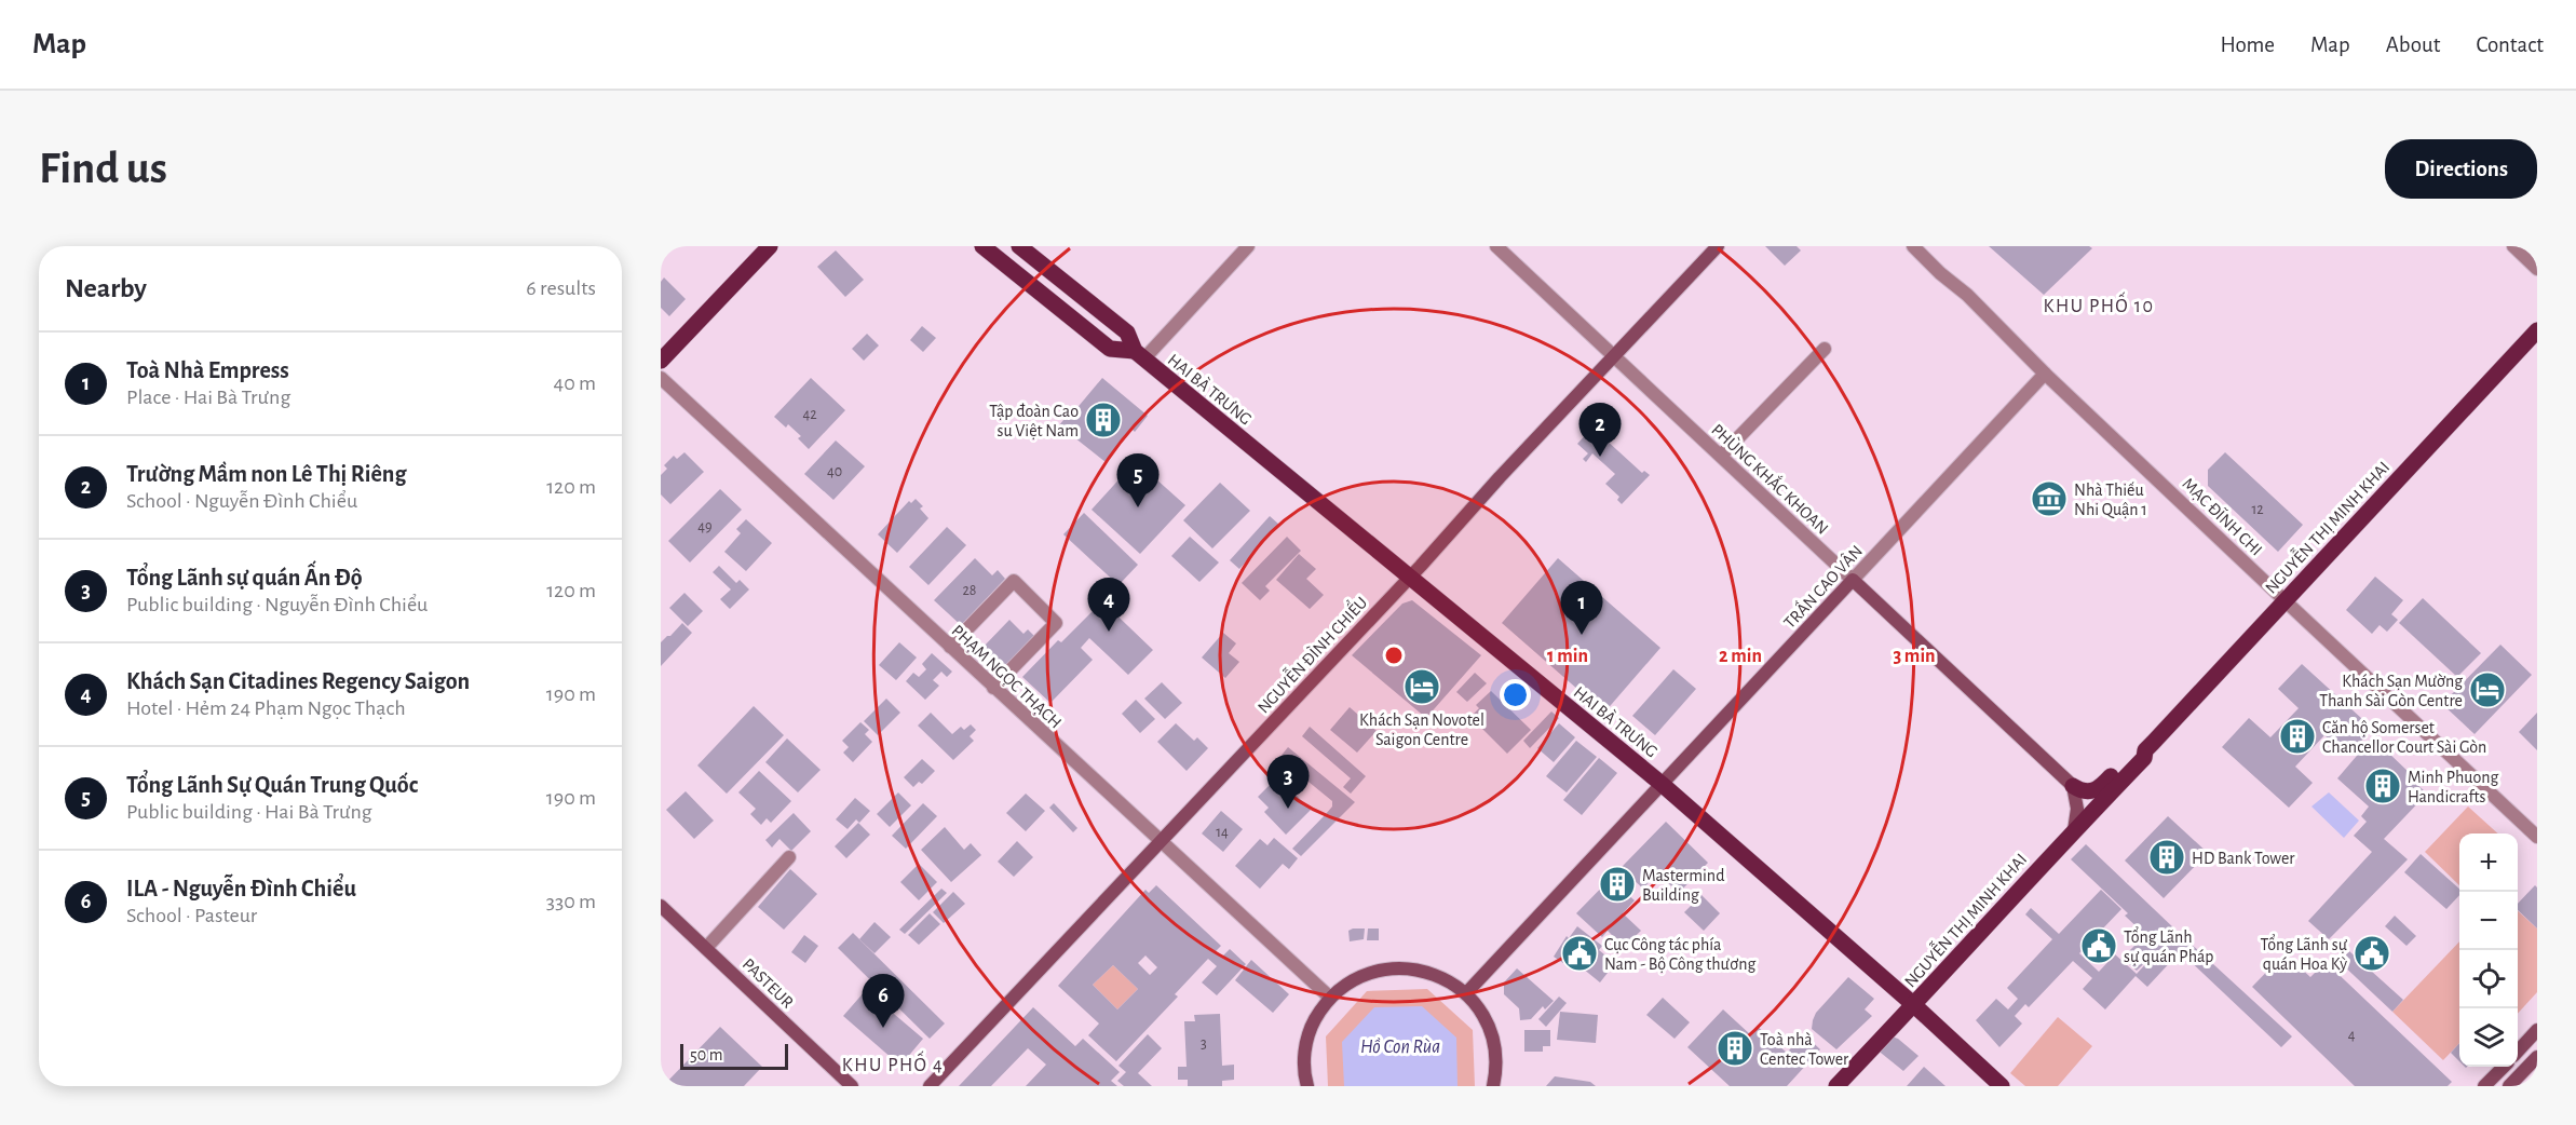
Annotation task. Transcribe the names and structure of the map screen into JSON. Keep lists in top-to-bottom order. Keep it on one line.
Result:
{"streets":{"main road":["HAI BÀ TRƯNG","PHÙNG KHẮC KHOAN","NGUYỄN THỊ MINH KHAI","TRẦN CAO VÂN","NGUYỄN ĐÌNH CHIỂU","PASTEUR"],"street":["MẠC ĐĨNH CHI","PHẠM NGỌC THẠCH"]},"crossings":[["HAI BÀ TRƯNG","NGUYỄN THỊ MINH KHAI"],["HAI BÀ TRƯNG","TRẦN CAO VÂN"],["HAI BÀ TRƯNG","NGUYỄN ĐÌNH CHIỂU"],["PHÙNG KHẮC KHOAN","NGUYỄN THỊ MINH KHAI"],["PHÙNG KHẮC KHOAN","TRẦN CAO VÂN"],["PHÙNG KHẮC KHOAN","NGUYỄN ĐÌNH CHIỂU"],["MẠC ĐĨNH CHI","NGUYỄN THỊ MINH KHAI"],["MẠC ĐĨNH CHI","TRẦN CAO VÂN"],["NGUYỄN ĐÌNH CHIỂU","PHẠM NGỌC THẠCH"]],"districts":["KHU PHỐ 10","KHU PHỐ 4"],"water":["Hồ Con Rùa"],"places":{"building":["Tập đoàn Cao su Việt Nam","Căn hộ Somerset Chancellor Court Sài Gòn","Minh Phuong Handicrafts","HD Bank Tower","Mastermind Building","Toà nhà Centec Tower"],"museum":["Nhà Thiếu Nhi Quận 1"],"hotel":["Khách Sạn Novotel Saigon Centre","Khách Sạn Mường Thanh Sài Gòn Centre"],"public building":["Tổng Lãnh sự quán Pháp","Cục Công tác phía Nam - Bộ Công thương","Tổng Lãnh sự quán Hoa Kỳ"]},"house_numbers":["42","40","12","49","28","14","4","3"],"scale_bar":"50 m","page":{"header":"Map","nav":["Home","Map","About","Contact"],"buttons":"Directions","title":"Find us","heading":["Nearby","6 results"],"list":[{"mark":"1","name":"Toà Nhà Empress","note":"Place · Hai Bà Trưng","value":"40 m"},{"mark":"2","name":"Trường Mầm non Lê Thị Riêng","note":"School · Nguyễn Đình Chiểu","value":"120 m"},{"mark":"3","name":"Tổng Lãnh sự quán Ấn Độ","note":"Public building · Nguyễn Đình Chiểu","value":"120 m"},{"mark":"4","name":"Khách Sạn Citadines Regency Saigon","note":"Hotel · Hẻm 24 Phạm Ngọc Thạch","value":"190 m"},{"mark":"5","name":"Tổng Lãnh Sự Quán Trung Quốc","note":"Public building · Hai Bà Trưng","value":"190 m"},{"mark":"6","name":"ILA - Nguyễn Đình Chiểu","note":"School · Pasteur","value":"330 m"}],"pins":["2","5","4","1","3","6"],"map_buttons":["+","−"],"scale":"50 m"},"rings":["1 min","2 min","3 min"]}
